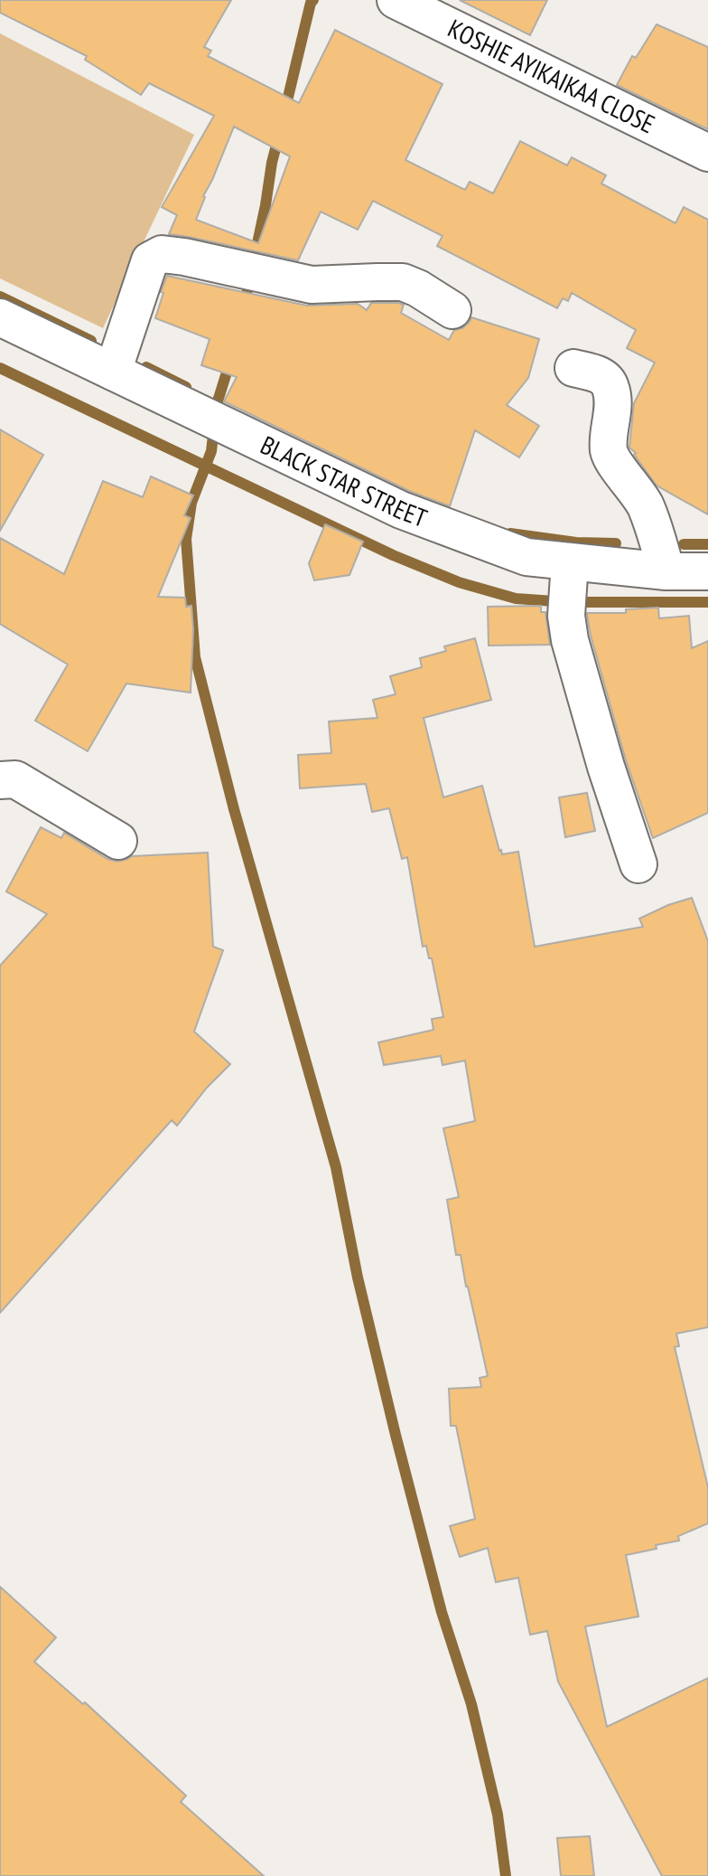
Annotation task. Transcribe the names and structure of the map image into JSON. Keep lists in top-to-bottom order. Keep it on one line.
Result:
{"streets":{"street":["KOSHIE AYIKAIKAA CLOSE","BLACK STAR STREET"]}}
